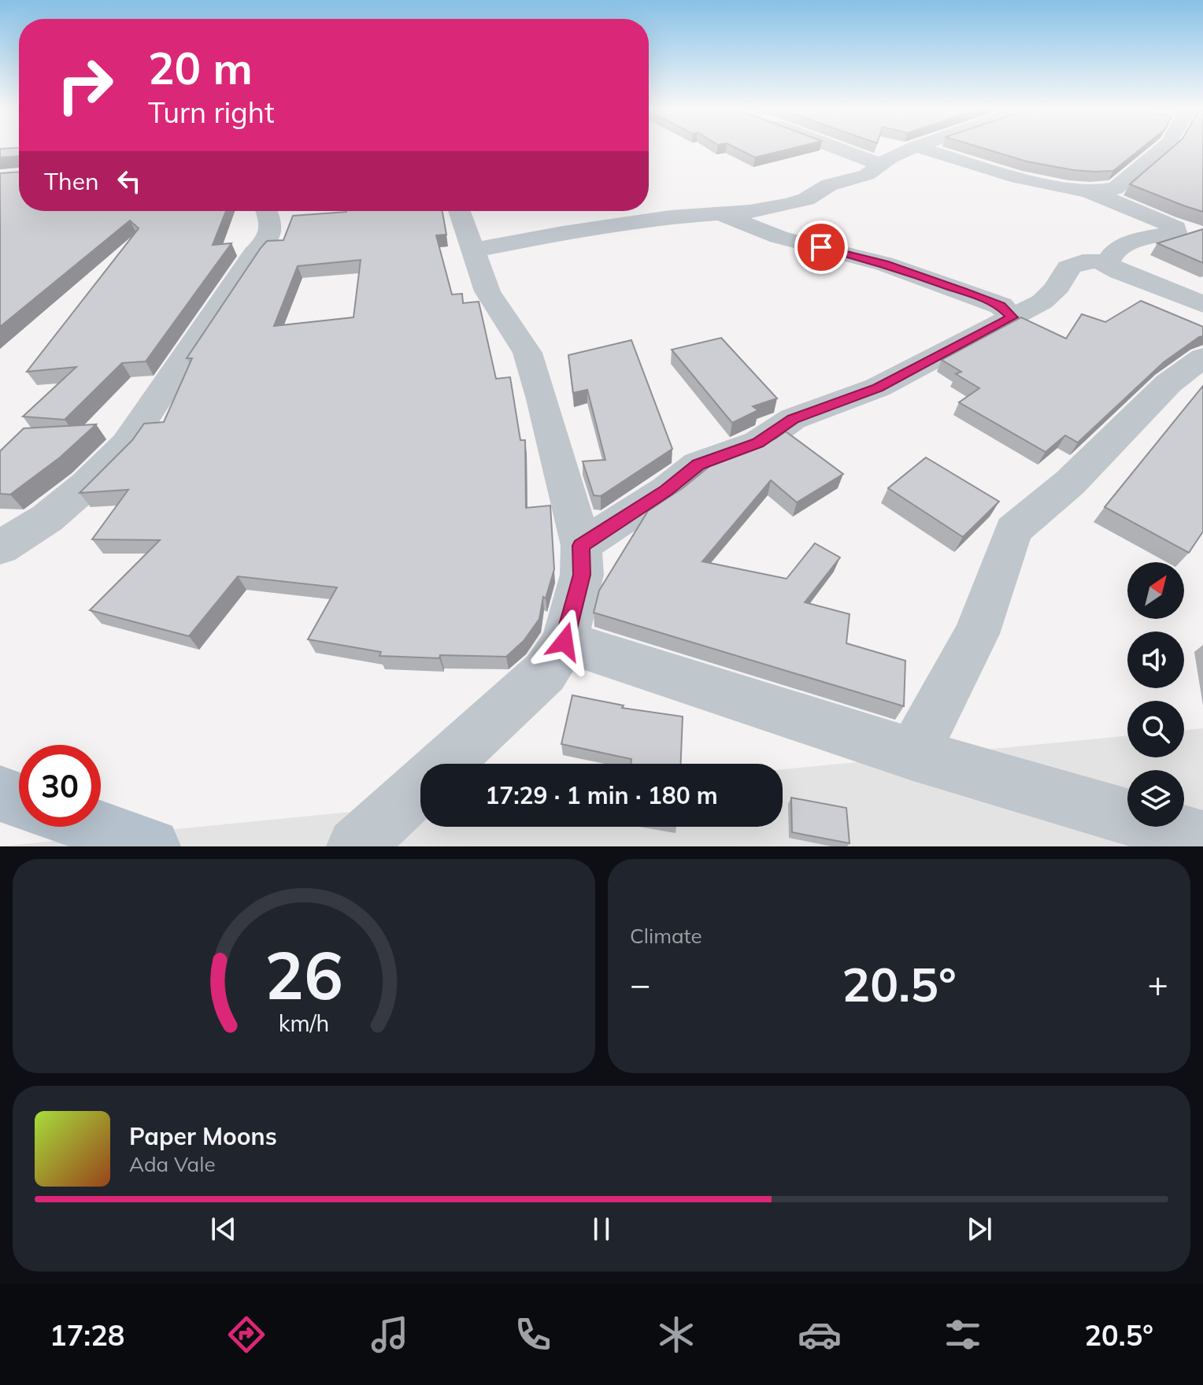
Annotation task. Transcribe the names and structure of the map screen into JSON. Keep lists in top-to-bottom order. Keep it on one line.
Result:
{"north":"top right","page":{"turn":["20 m","Turn right"],"then":"Then","limit":"30","trip":"17:29 · 1 min · 180 m","tile":"Climate","heat":["−","20.5°","+"],"song":["Paper Moons","Ada Vale"],"tabs":["17:28","20.5°"],"gauge":["26","km/h"]}}
